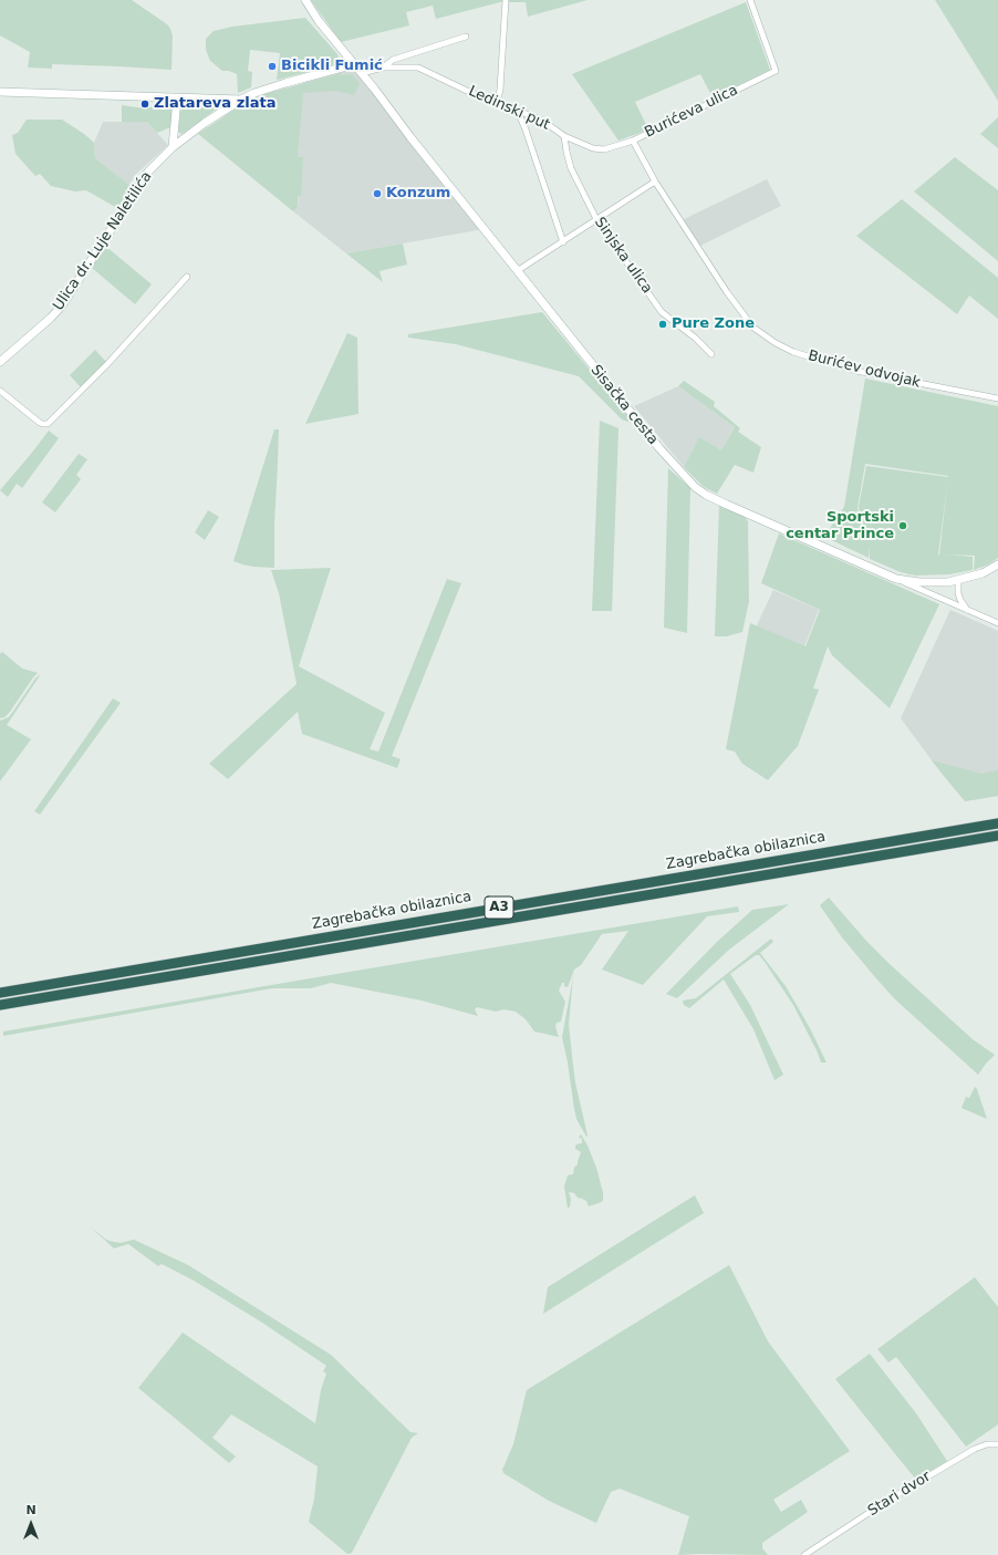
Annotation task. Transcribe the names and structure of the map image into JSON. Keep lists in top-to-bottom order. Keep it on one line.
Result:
{"streets":{"highway":["Zagrebačka obilaznica","A3"],"main road":["Ulica dr. Luje Naletilića","Sisačka cesta"],"street":["Ledinski put","Burićeva ulica","Sinjska ulica","Burićev odvojak","Stari dvor"]},"crossings":[["Ledinski put","Burićeva ulica"],["Ledinski put","Sinjska ulica"],["Ledinski put","Sisačka cesta"],["Burićeva ulica","Burićev odvojak"],["Ulica dr. Luje Naletilića","Sisačka cesta"]],"places":["Bicikli Fumić","Zlatareva zlata","Konzum","Pure Zone","Sportski centar Prince"],"north":"top"}
